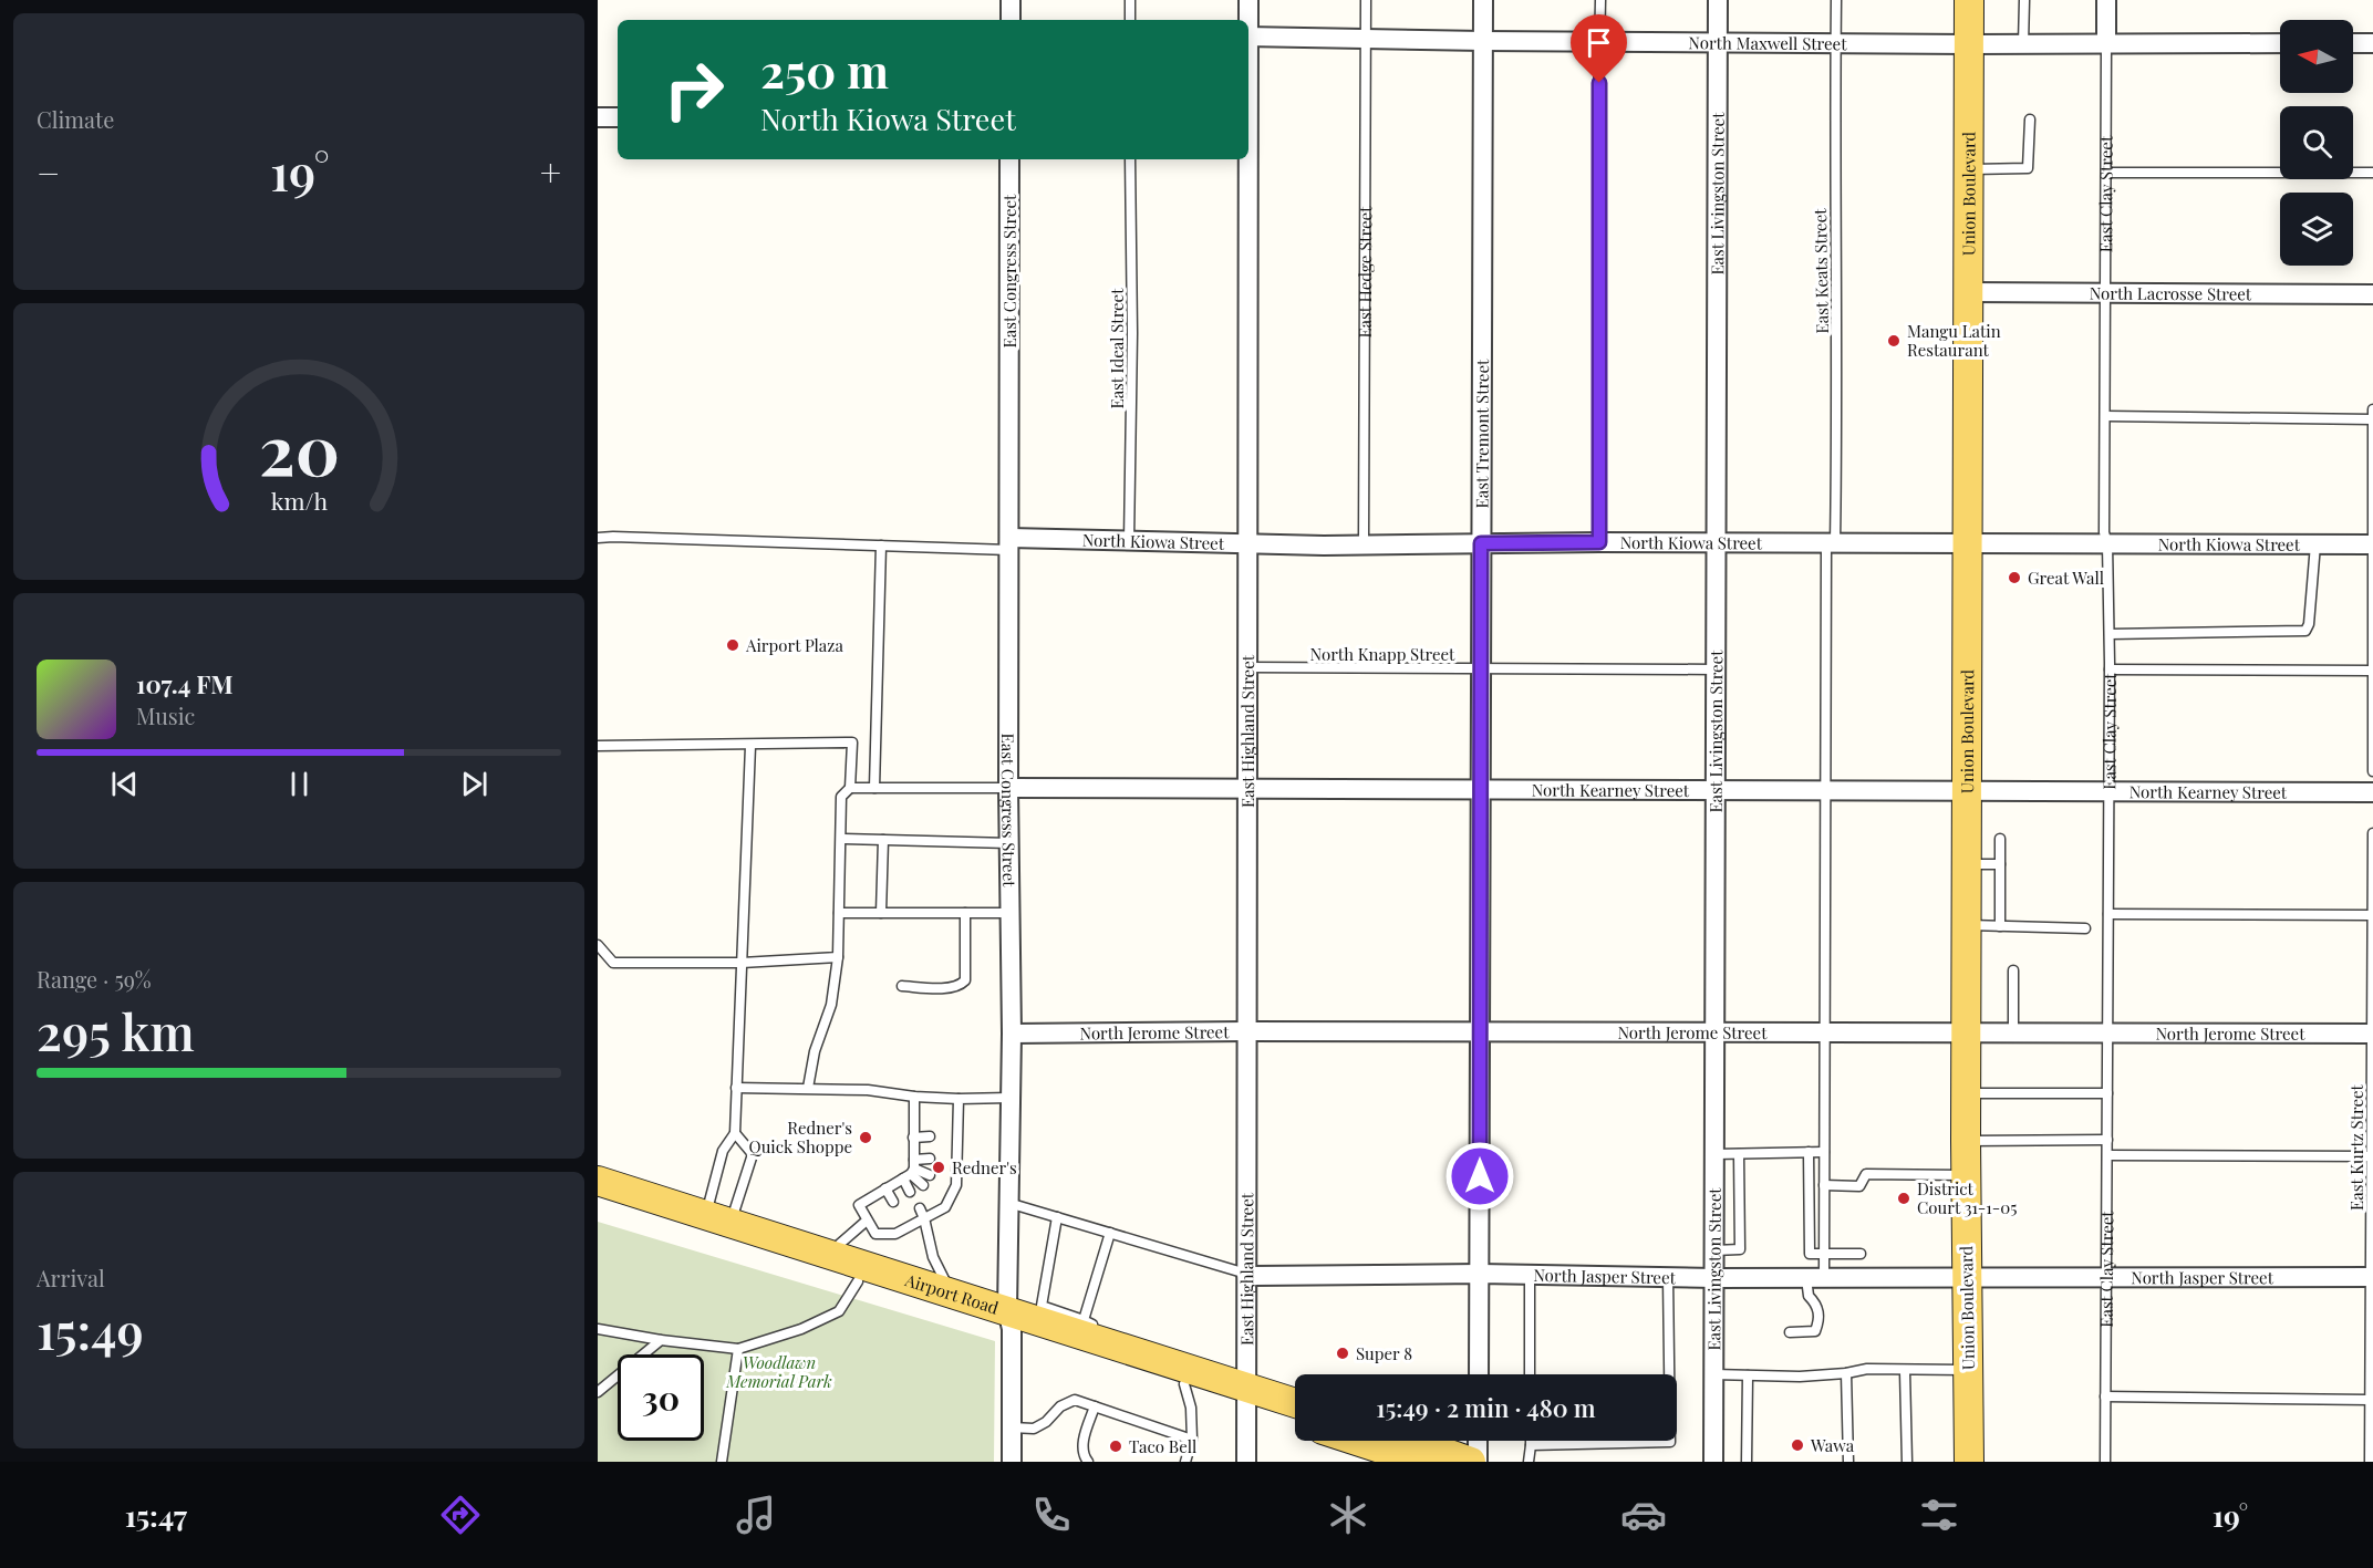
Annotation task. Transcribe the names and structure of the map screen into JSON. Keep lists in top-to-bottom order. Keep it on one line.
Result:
{"streets":{"main road":["Union Boulevard","Airport Road"],"street":["North Maxwell Street","East Livingston Street","East Clay Street","East Congress Street","North Lacrosse Street","East Tremont Street","North Kiowa Street","East Highland Street","North Kearney Street","North Jerome Street","North Jasper Street"],"lane":["East Keats Street","East Hedge Street","East Ideal Street","North Knapp Street","East Kurtz Street"]},"crossings":[["North Maxwell Street","East Livingston Street"],["North Maxwell Street","Union Boulevard"],["North Maxwell Street","East Clay Street"],["North Maxwell Street","East Keats Street"],["North Maxwell Street","East Hedge Street"],["North Maxwell Street","East Tremont Street"],["East Livingston Street","North Kiowa Street"],["East Livingston Street","North Knapp Street"],["East Livingston Street","North Kearney Street"],["East Livingston Street","North Jerome Street"],["East Livingston Street","North Jasper Street"],["Union Boulevard","North Lacrosse Street"],["Union Boulevard","North Kiowa Street"],["Union Boulevard","North Kearney Street"],["Union Boulevard","North Jerome Street"],["Union Boulevard","North Jasper Street"],["East Clay Street","North Lacrosse Street"],["East Clay Street","North Kiowa Street"],["East Clay Street","North Kearney Street"],["East Clay Street","North Jerome Street"],["East Clay Street","North Jasper Street"],["East Congress Street","North Kiowa Street"],["East Congress Street","North Kearney Street"],["East Congress Street","North Jerome Street"],["East Congress Street","North Jasper Street"],["East Congress Street","Airport Road"],["East Keats Street","North Kiowa Street"],["East Keats Street","North Kearney Street"],["East Keats Street","North Jerome Street"],["East Hedge Street","North Kiowa Street"],["East Ideal Street","North Kiowa Street"],["East Tremont Street","North Kiowa Street"],["East Tremont Street","North Knapp Street"],["East Tremont Street","North Kearney Street"],["East Tremont Street","North Jerome Street"],["East Tremont Street","North Jasper Street"],["North Kiowa Street","East Highland Street"],["North Knapp Street","East Highland Street"],["East Highland Street","North Kearney Street"],["East Highland Street","North Jerome Street"],["East Highland Street","North Jasper Street"],["East Highland Street","Airport Road"],["North Jerome Street","East Kurtz Street"],["East Kurtz Street","North Jasper Street"]],"parks":["Woodlawn Memorial Park"],"places":["Mangu Latin Restaurant","Great Wall","Airport Plaza","Redner's Quick Shoppe","Redner's","District Court 31-1-05","Super 8","Wawa","Taco Bell"],"north":"left","page":{"tile":["Climate",["Range · 59%","295 km"],["Arrival","15:49"]],"turn":["250 m","North Kiowa Street"],"heat":["−","19°","+"],"song":["107.4 FM","Music"],"limit":"30","trip":"15:49 · 2 min · 480 m","tabs":["15:47","19°"],"gauge":["20","km/h"]}}
